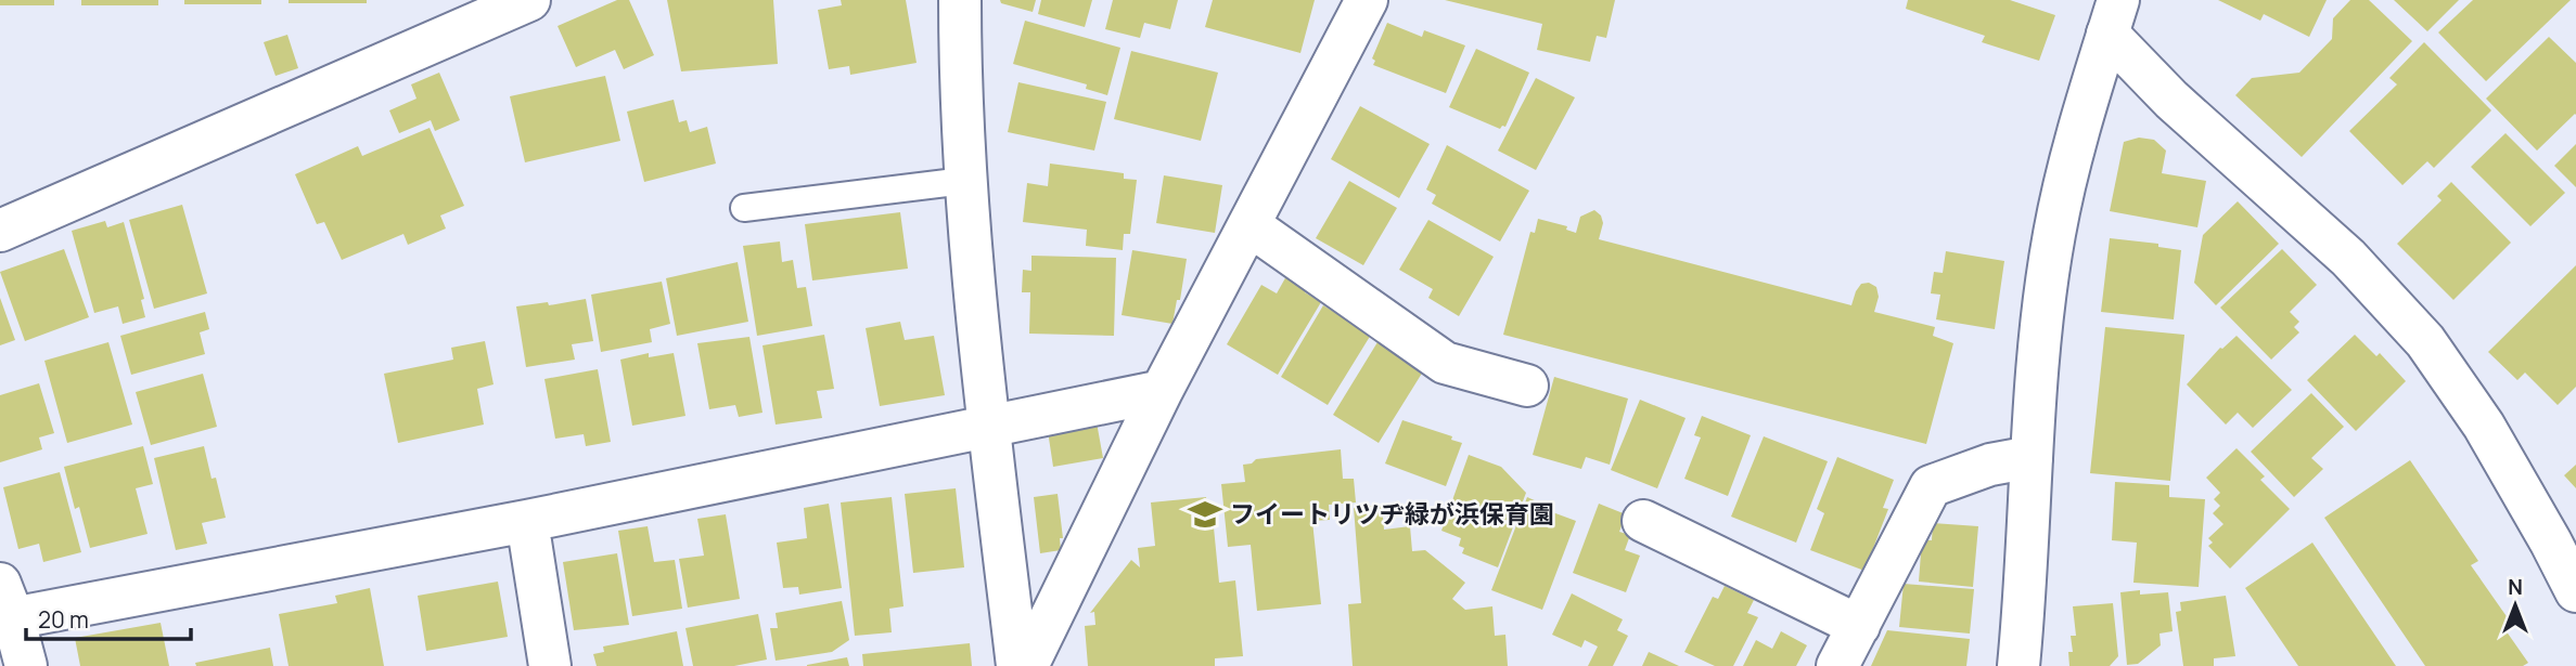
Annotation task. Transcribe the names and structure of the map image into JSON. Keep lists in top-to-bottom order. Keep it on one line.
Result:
{"places":{"school or university":["フイートリツヂ緑が浜保育園"]},"scale_bar":"20 m","north":"top"}
